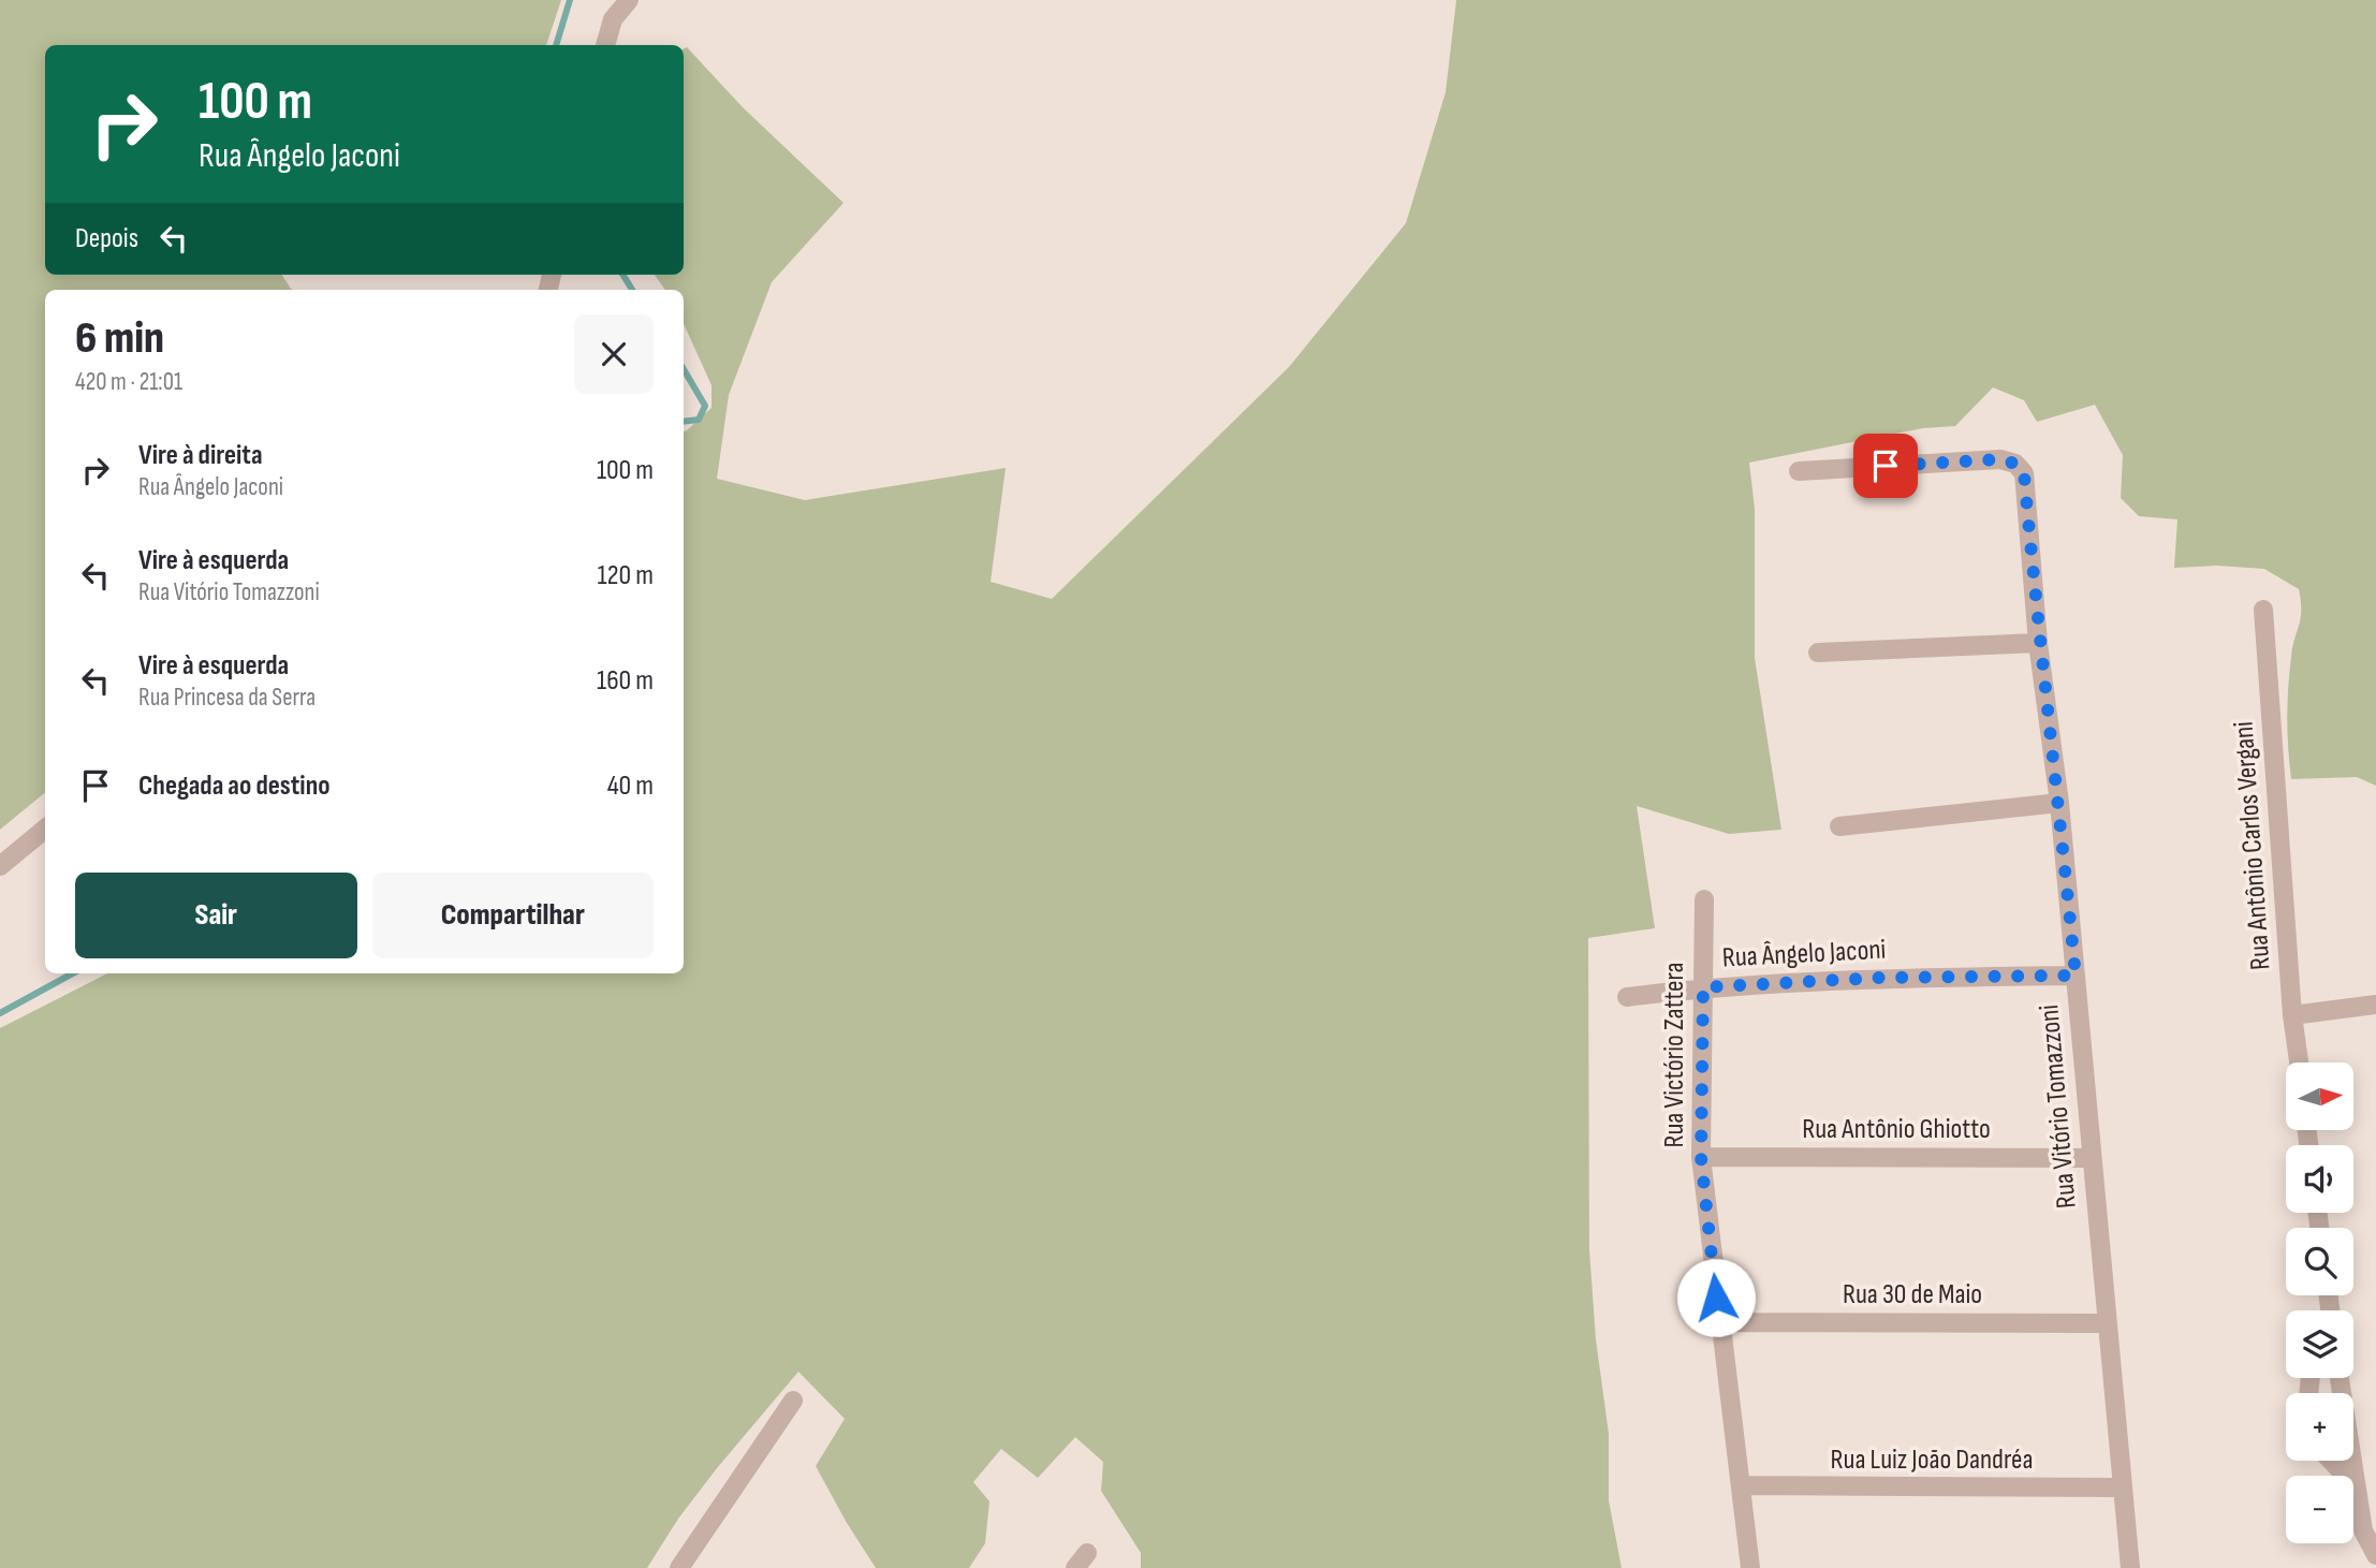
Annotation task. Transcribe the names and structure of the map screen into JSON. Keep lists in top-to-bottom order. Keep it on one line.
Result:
{"streets":{"street":["Rua Antônio Carlos Vergani","Rua Ângelo Jaconi","Rua Victório Zattera","Rua Vitório Tomazzoni","Rua Antônio Ghiotto","Rua 30 de Maio","Rua Luiz João Dandréa"]},"crossings":[["Rua Ângelo Jaconi","Rua Victório Zattera"],["Rua Ângelo Jaconi","Rua Vitório Tomazzoni"],["Rua Victório Zattera","Rua Antônio Ghiotto"],["Rua Victório Zattera","Rua 30 de Maio"],["Rua Victório Zattera","Rua Luiz João Dandréa"],["Rua Vitório Tomazzoni","Rua Antônio Ghiotto"],["Rua Vitório Tomazzoni","Rua 30 de Maio"],["Rua Vitório Tomazzoni","Rua Luiz João Dandréa"]],"north":"right","page":{"turn":["100 m","Rua Ângelo Jaconi"],"then":"Depois","heading":["6 min","420 m · 21:01"],"list":[{"name":"Vire à direita","note":"Rua Ângelo Jaconi","value":"100 m"},{"name":"Vire à esquerda","note":"Rua Vitório Tomazzoni","value":"120 m"},{"name":"Vire à esquerda","note":"Rua Princesa da Serra","value":"160 m"},{"name":"Chegada ao destino","value":"40 m"}],"buttons":["Sair","Compartilhar"],"map_buttons":["+","−"]}}
